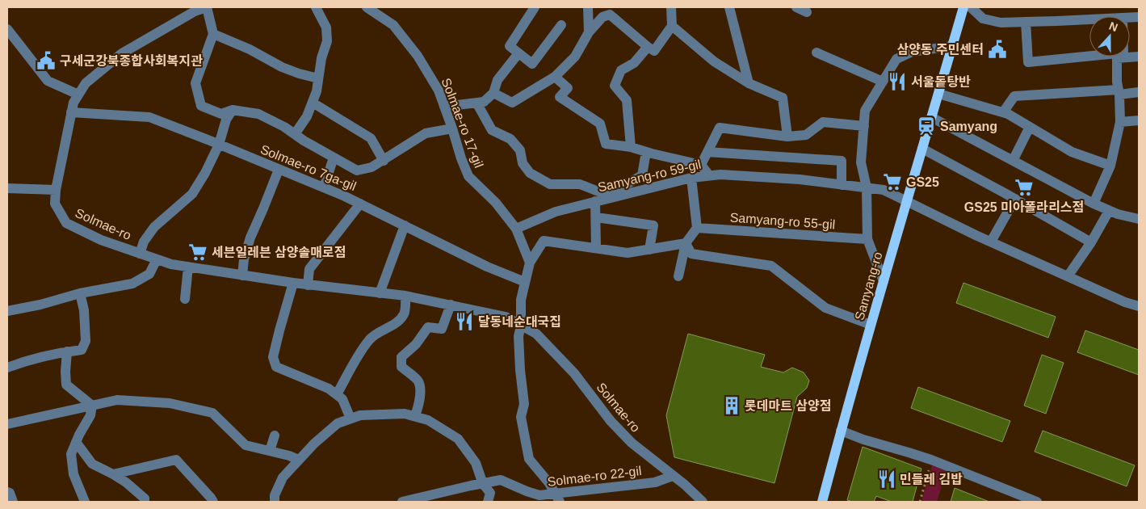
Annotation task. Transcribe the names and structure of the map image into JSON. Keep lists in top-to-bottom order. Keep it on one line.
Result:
{"streets":{"main road":["Samyang-ro"],"street":["Solmae-ro 17-gil","Solmae-ro 7ga-gil","Samyang-ro 59-gil","Samyang-ro 55-gil","Solmae-ro","Solmae-ro 22-gil"]},"crossings":[["Solmae-ro 17-gil","Samyang-ro 59-gil"],["Solmae-ro 7ga-gil","Solmae-ro"],["Samyang-ro 59-gil","Samyang-ro"],["Solmae-ro","Solmae-ro 22-gil"]],"places":{"public building":["삼양동 주민센터","구세군강북종합사회복지관"],"restaurant":["서울돝탕반","달동네순대국집","민들레 김밥"],"station":["Samyang"],"supermarket":["GS25","GS25 미아폴라리스점","세븐일레븐 삼양솔매로점"],"building":["롯데마트 삼양점"]},"north":"top"}
